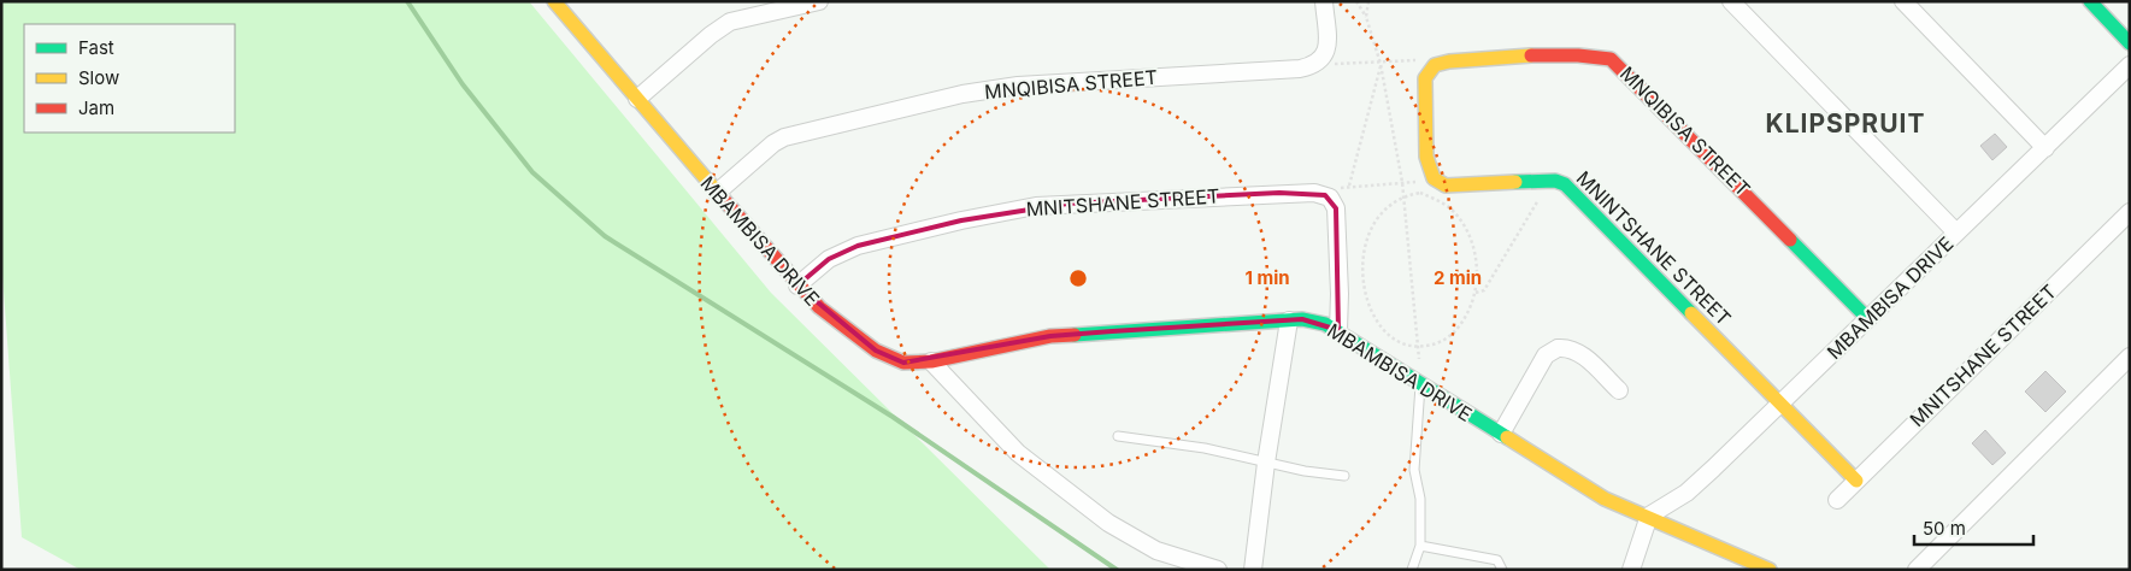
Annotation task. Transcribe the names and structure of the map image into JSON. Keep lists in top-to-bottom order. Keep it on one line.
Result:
{"streets":{"street":["MNQIBISA STREET","MNITSHANE STREET","MBAMBISA DRIVE","MNINTSHANE STREET"]},"crossings":[["MNQIBISA STREET","MBAMBISA DRIVE"],["MNITSHANE STREET","MBAMBISA DRIVE"],["MNITSHANE STREET","MNINTSHANE STREET"],["MBAMBISA DRIVE","MNINTSHANE STREET"]],"districts":["KLIPSPRUIT"],"legend":["Fast","Slow","Jam"],"scale_bar":"50 m","rings":["1 min","2 min"]}
